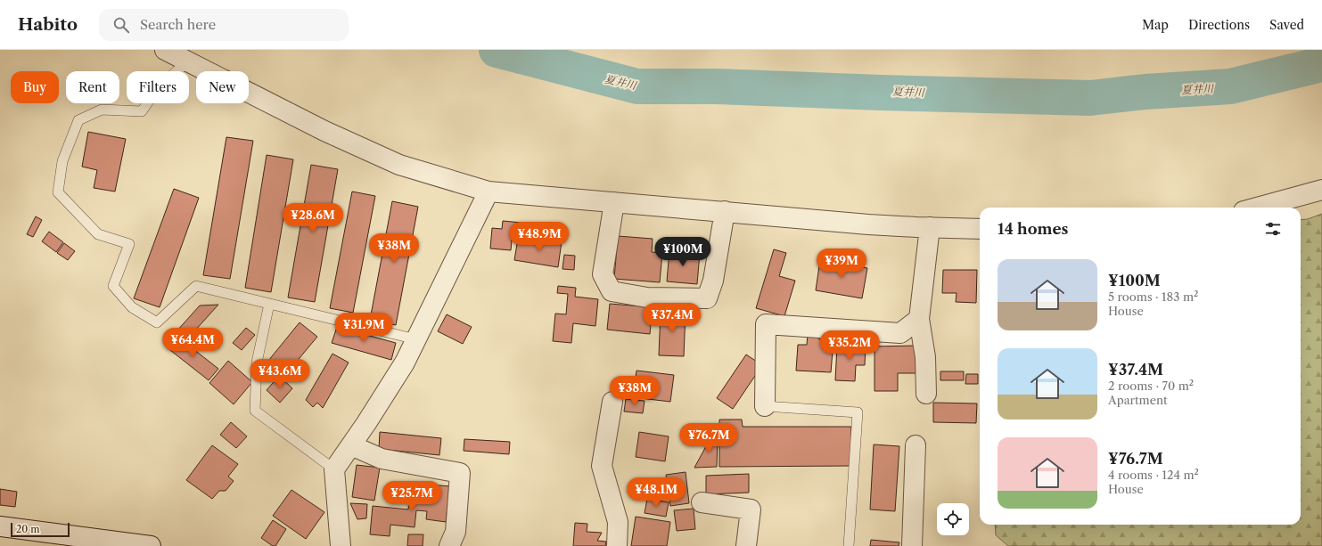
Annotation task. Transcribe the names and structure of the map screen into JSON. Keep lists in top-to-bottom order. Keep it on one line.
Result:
{"water":["夏井川"],"scale_bar":"20 m","page":{"header":"Habito","search":"Search here","nav":["Map","Directions","Saved"],"chip":["Buy","Rent","Filters","New"],"price":["¥28.6M","¥48.9M","¥38M","¥100M","¥39M","¥37.4M","¥31.9M","¥64.4M","¥35.2M","¥43.6M","¥38M","¥76.7M","¥48.1M","¥25.7M"],"heading":"14 homes","list":[{"name":"¥100M","note":"5 rooms · 183 m² · House"},{"name":"¥37.4M","note":"2 rooms · 70 m² · Apartment"},{"name":"¥76.7M","note":"4 rooms · 124 m² · House"}],"scale":"20 m"}}
